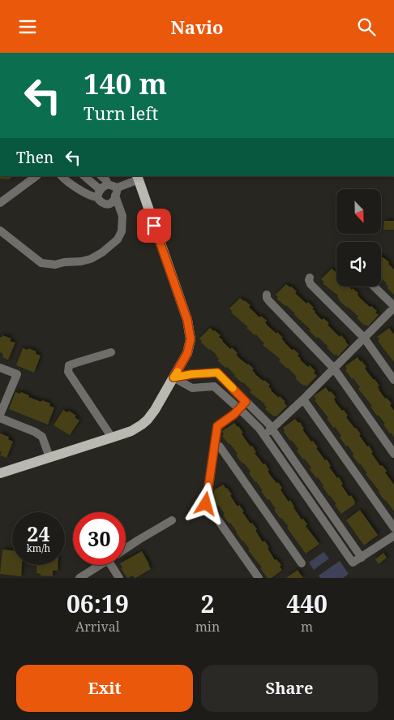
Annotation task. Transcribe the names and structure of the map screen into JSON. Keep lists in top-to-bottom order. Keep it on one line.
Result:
{"north":"bottom","page":{"header":"Navio","turn":["140 m","Turn left"],"then":"Then","speed":"24 km/h","limit":"30","eta":["06:19","Arrival","2","min","440","m"],"buttons":["Exit","Share"]}}
